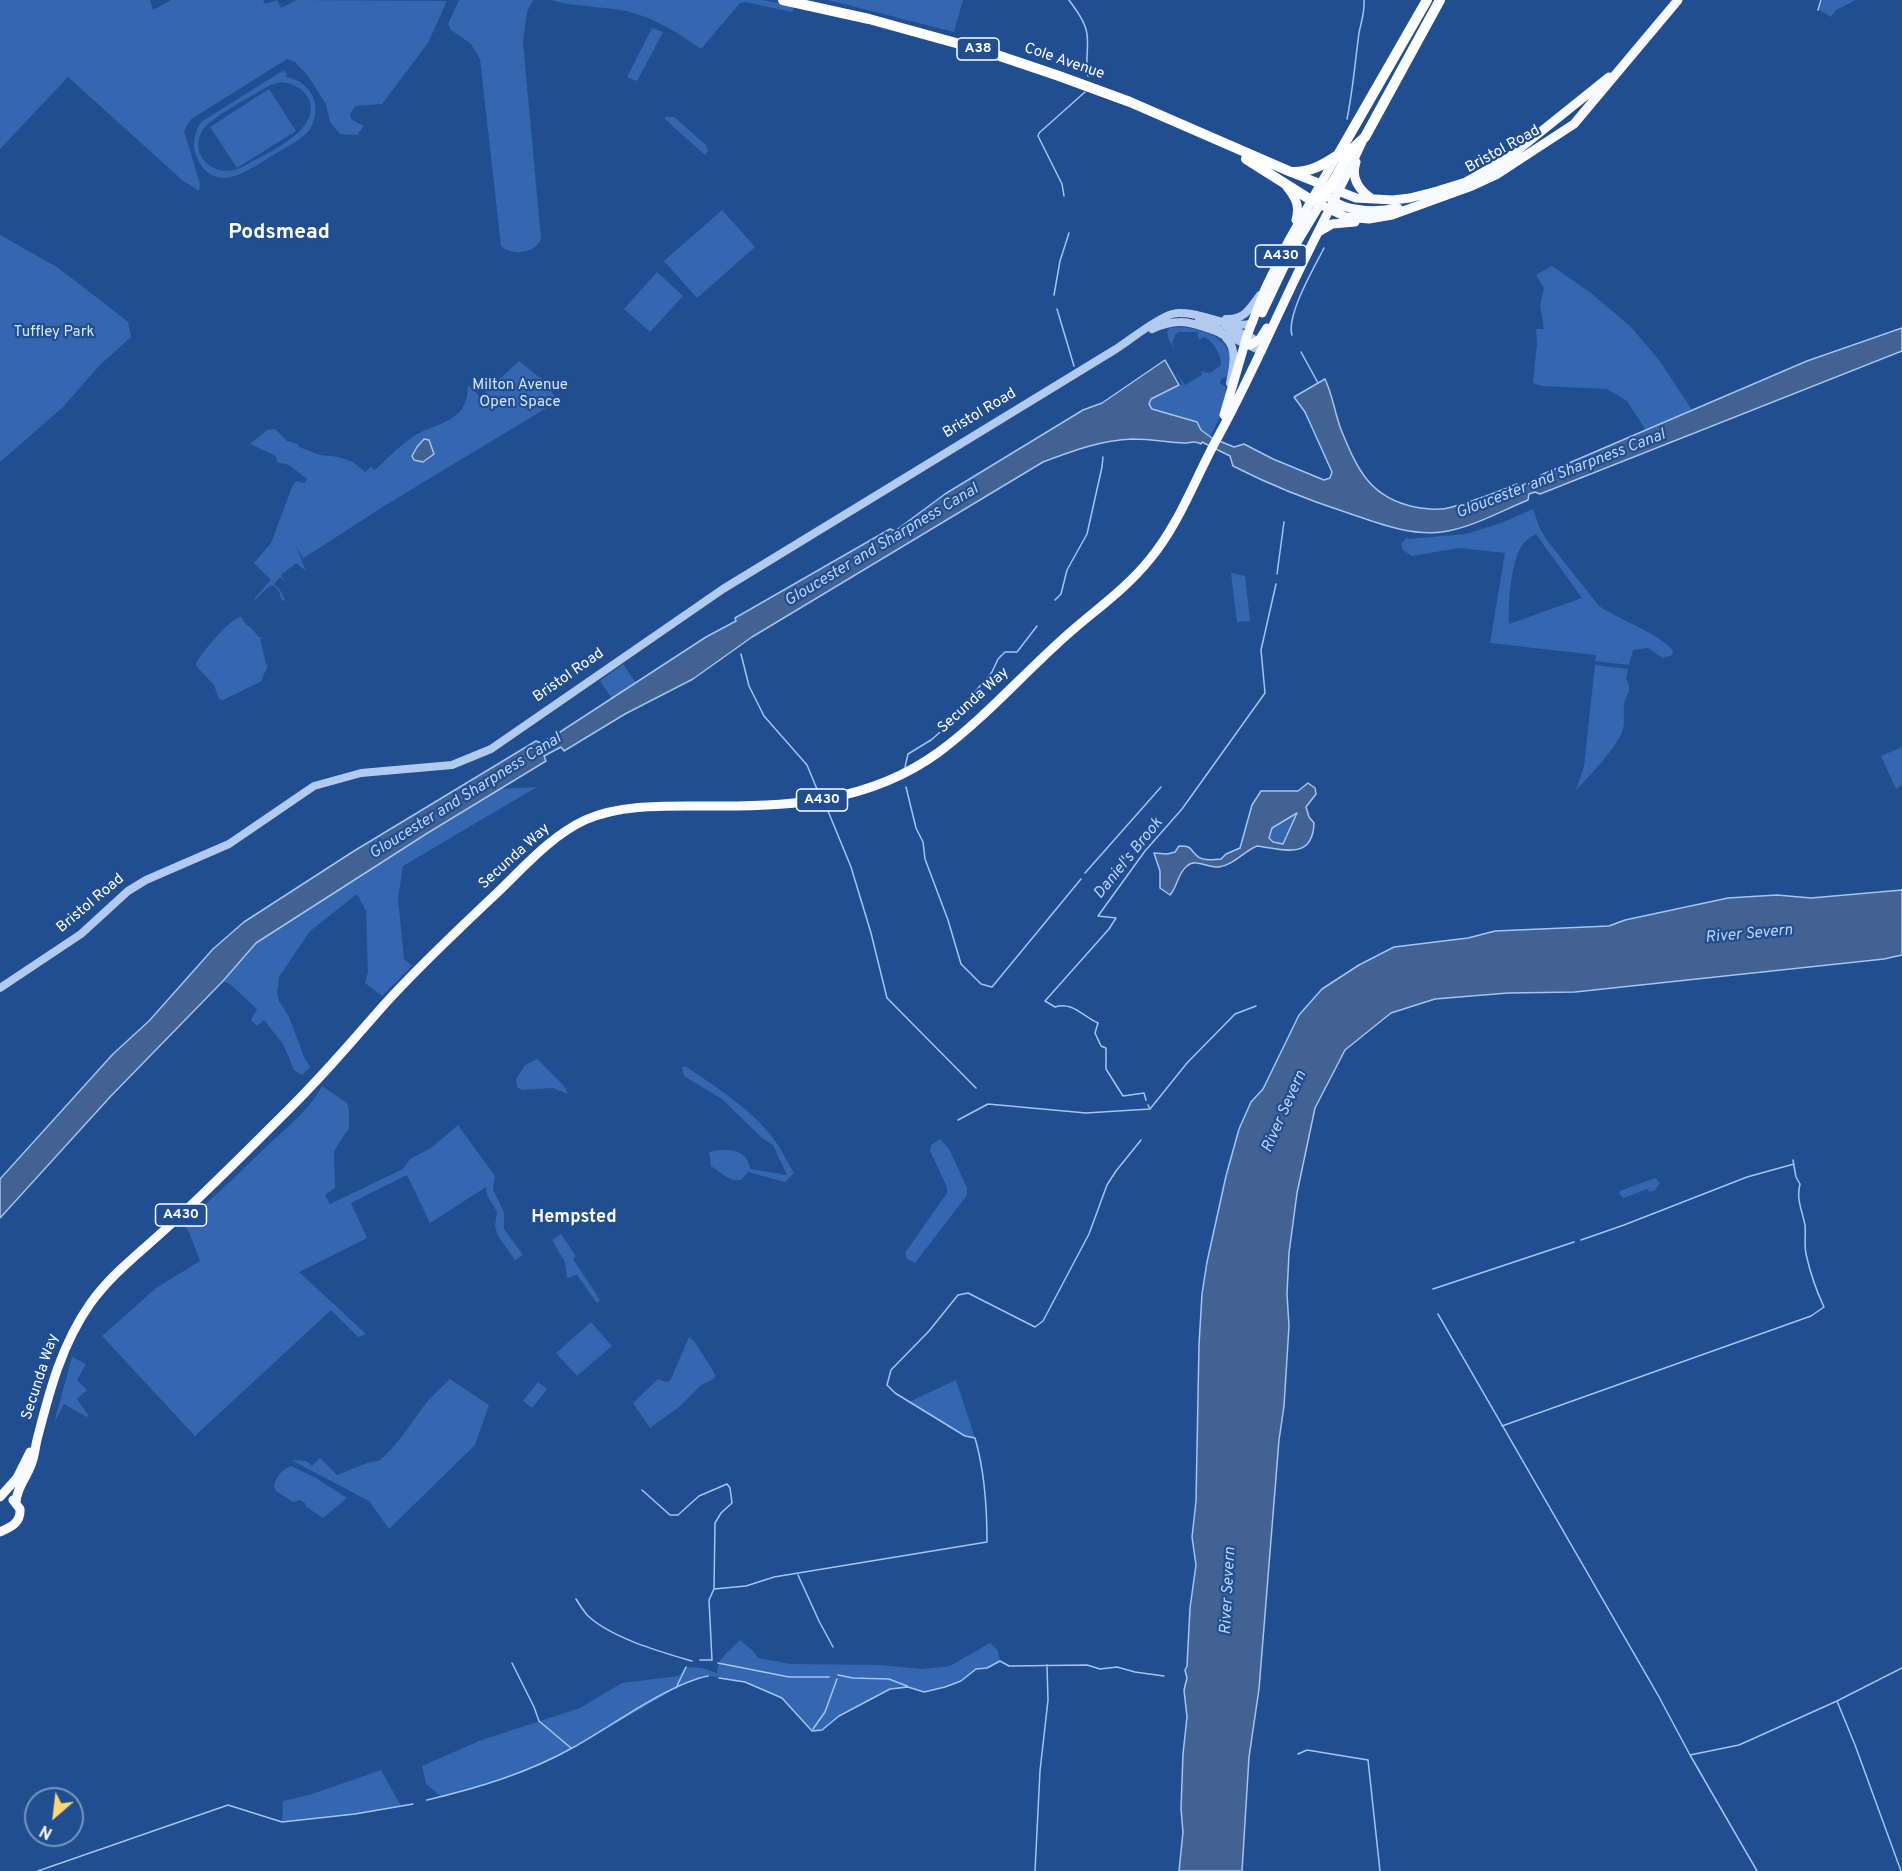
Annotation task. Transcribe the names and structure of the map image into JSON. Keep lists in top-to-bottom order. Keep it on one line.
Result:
{"streets":{"highway":["A38","Cole Avenue"],"main road":["Bristol Road","A430","Secunda Way"]},"crossings":[["Cole Avenue","Bristol Road"],["Cole Avenue","A430"],["Bristol Road","A430"],["A430","Secunda Way"]],"districts":["Podsmead","Hempsted"],"water":["Gloucester and Sharpness Canal","Daniel's Brook","River Severn"],"parks":["Tuffley Park","Milton Avenue Open Space"],"north":"bottom left"}
